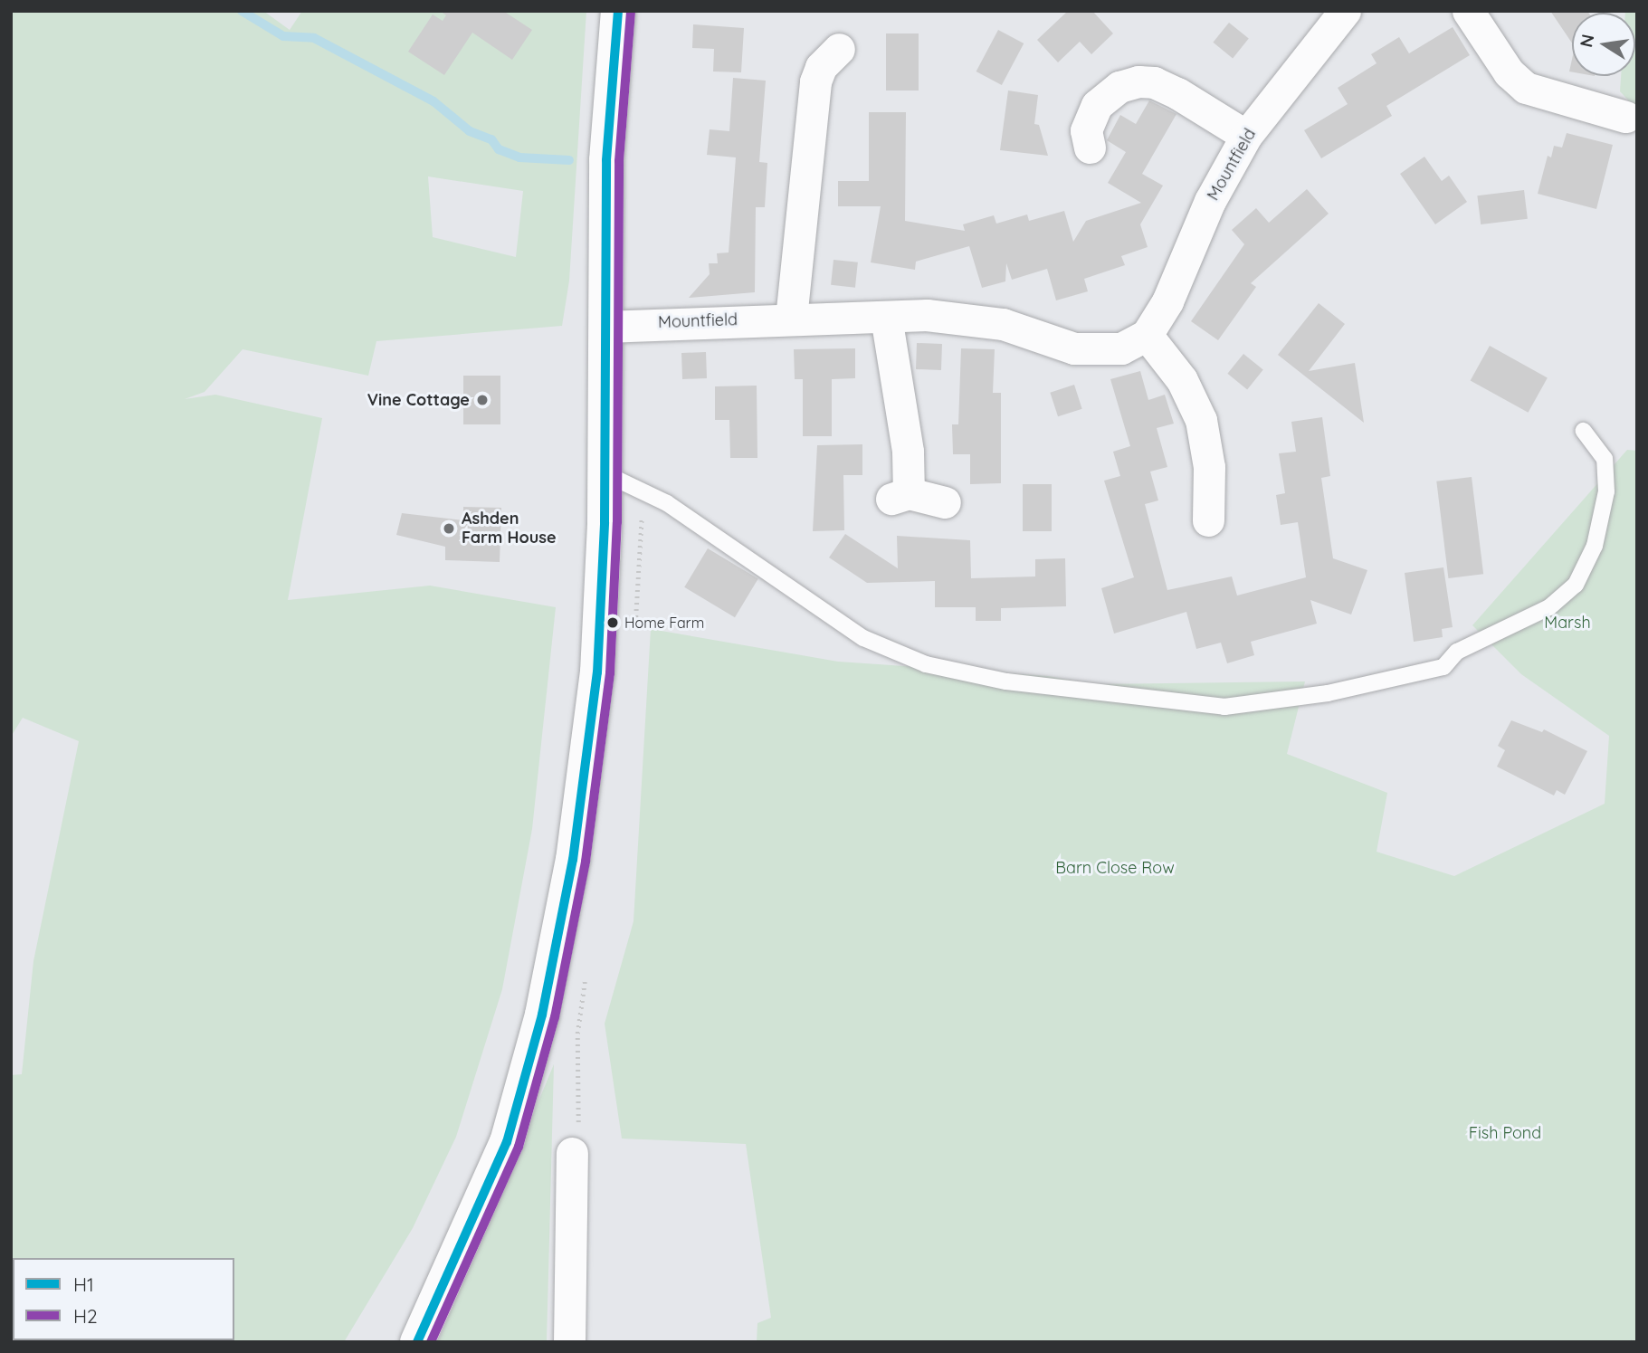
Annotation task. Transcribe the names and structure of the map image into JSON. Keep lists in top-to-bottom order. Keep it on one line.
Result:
{"streets":{"street":["Mountfield"]},"parks":["Marsh","Barn Close Row","Fish Pond"],"places":["Vine Cottage","Ashden Farm House","Home Farm"],"lines":["transit line H1","transit line H2"],"legend":["H1","H2"],"north":"left"}
